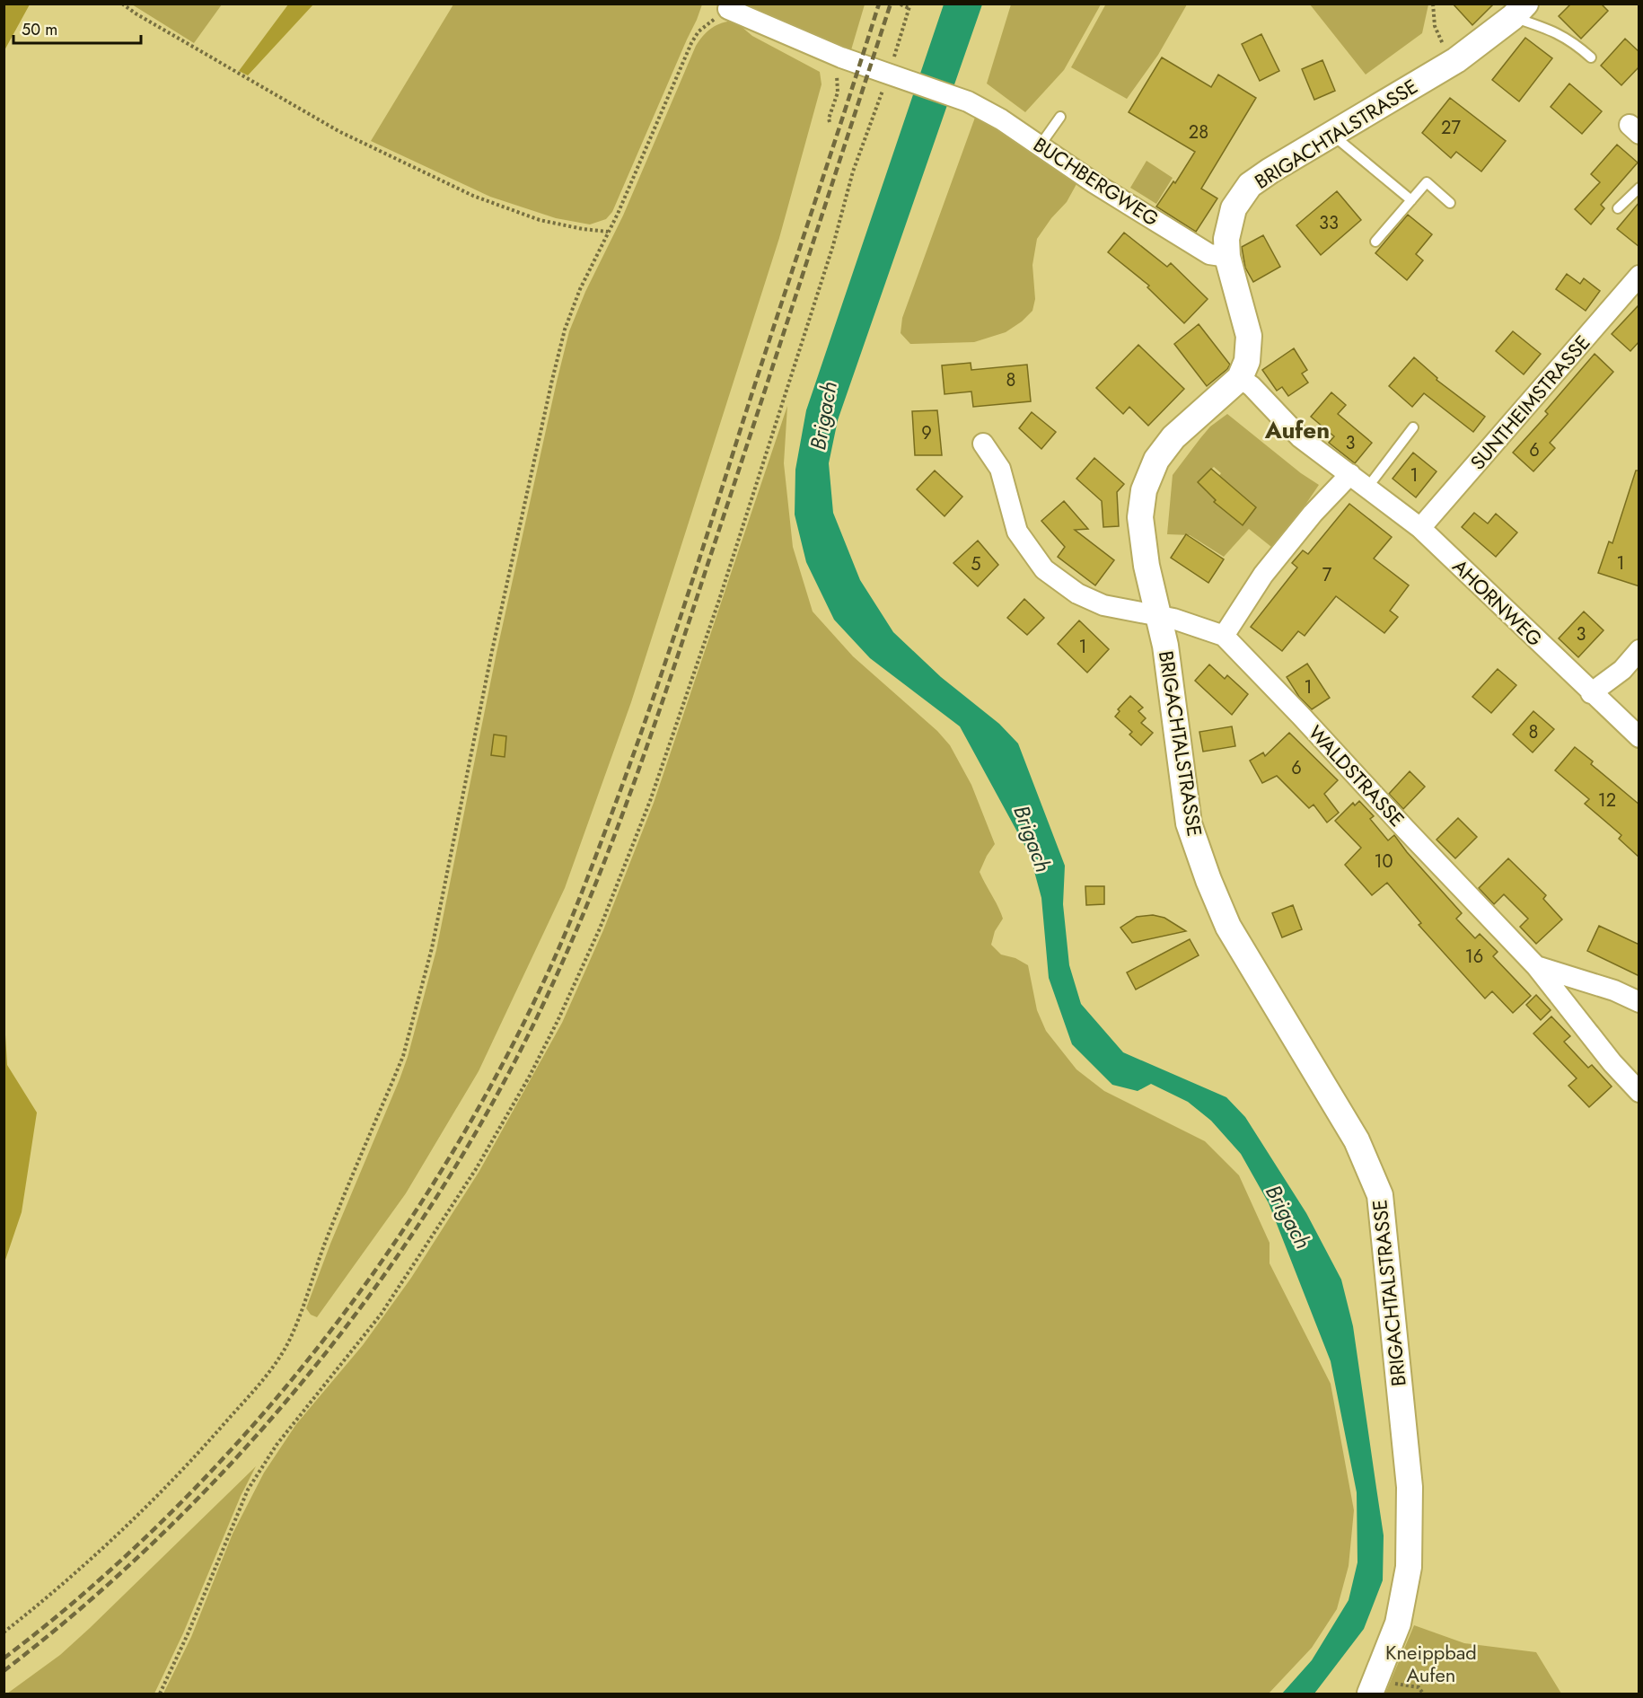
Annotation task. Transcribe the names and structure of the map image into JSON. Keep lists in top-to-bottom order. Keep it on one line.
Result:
{"streets":{"street":["BRIGACHTALSTRASSE","BUCHBERGWEG","SUNTHEIMSTRASSE","AHORNWEG","WALDSTRASSE"]},"crossings":[["BRIGACHTALSTRASSE","BUCHBERGWEG"],["BRIGACHTALSTRASSE","AHORNWEG"],["BRIGACHTALSTRASSE","WALDSTRASSE"],["SUNTHEIMSTRASSE","AHORNWEG"]],"districts":["Aufen"],"water":["Brigach"],"parks":["Kneippbad Aufen"],"house_numbers":["27","28","33","8","9","3","6","1","1","5","7","3","1","1","8","6","12","10","16"],"scale_bar":"50 m"}
